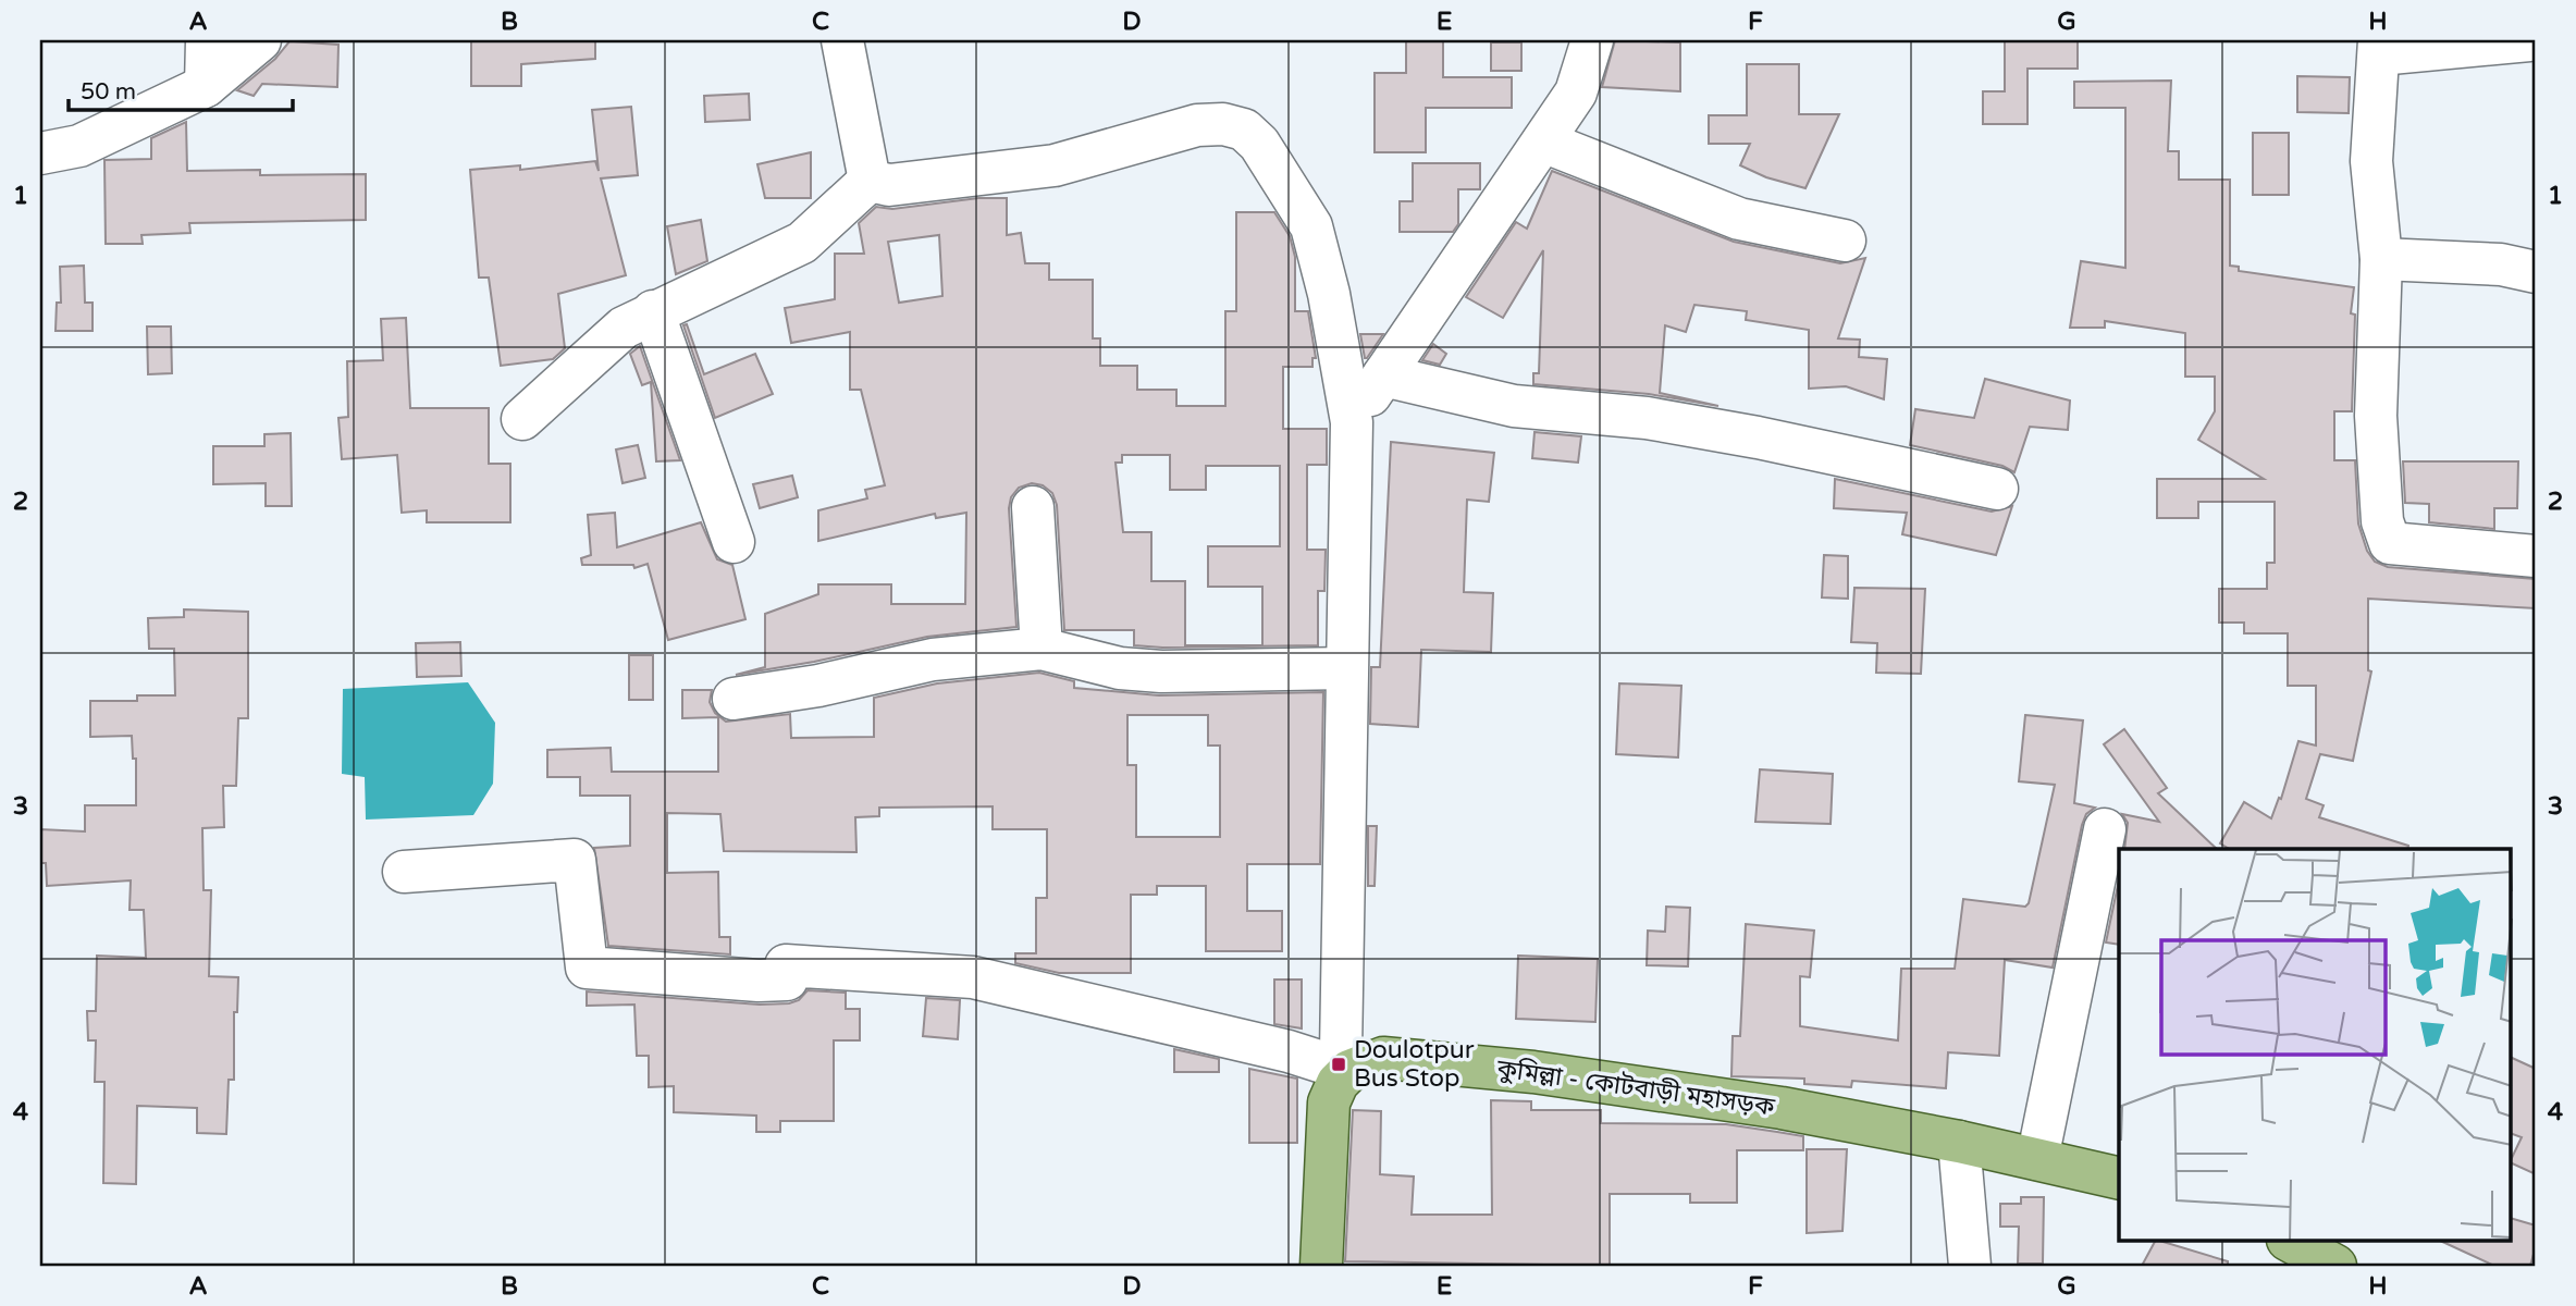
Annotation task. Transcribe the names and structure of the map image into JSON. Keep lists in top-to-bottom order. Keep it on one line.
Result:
{"streets":{"main road":["কুমিল্লা - কোটবাড়ী মহাসড়ক"]},"places":{"transit":["Doulotpur Bus Stop"]},"scale_bar":"50 m","grid":{"columns":["A","B","C","D","E","F","G","H"],"rows":["1","2","3","4"]}}
